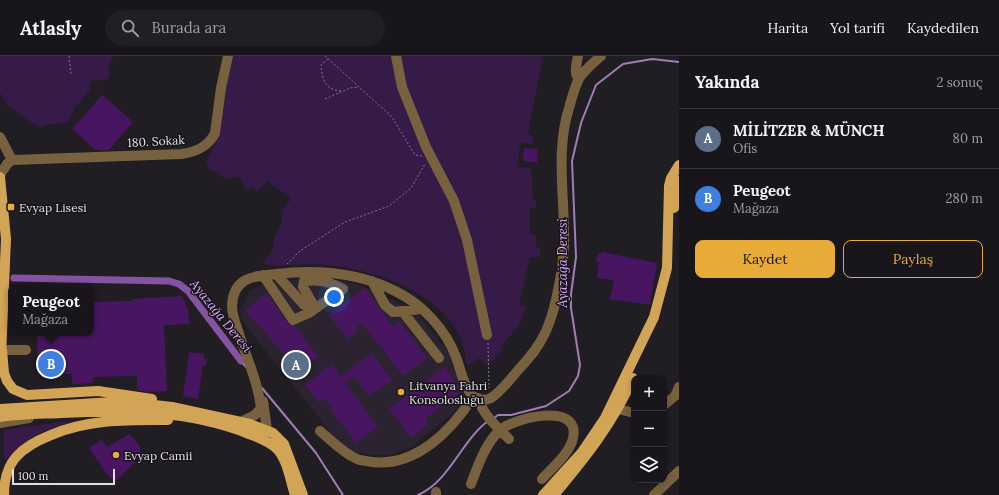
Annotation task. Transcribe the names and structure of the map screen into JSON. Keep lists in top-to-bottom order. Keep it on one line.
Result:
{"streets":{"street":["180. Sokak"]},"water":["Ayazağa Deresi"],"places":{"transit":["Evyap Lisesi"],"other":["Litvanya Fahri Konsolosluğu","Evyap Camii"]},"scale_bar":"100 m","page":{"header":"Atlasly","search":"Burada ara","nav":["Harita","Yol tarifi","Kaydedilen"],"heading":["Yakında","2 sonuç"],"list":[{"mark":"A","name":"MİLİTZER & MÜNCH","note":"Ofis","value":"80 m"},{"mark":"B","name":"Peugeot","note":"Mağaza","value":"280 m"}],"buttons":["Kaydet","Paylaş"],"popup":["Peugeot","Mağaza"],"pins":["B","A"],"map_buttons":["+","−"],"scale":"100 m"}}
